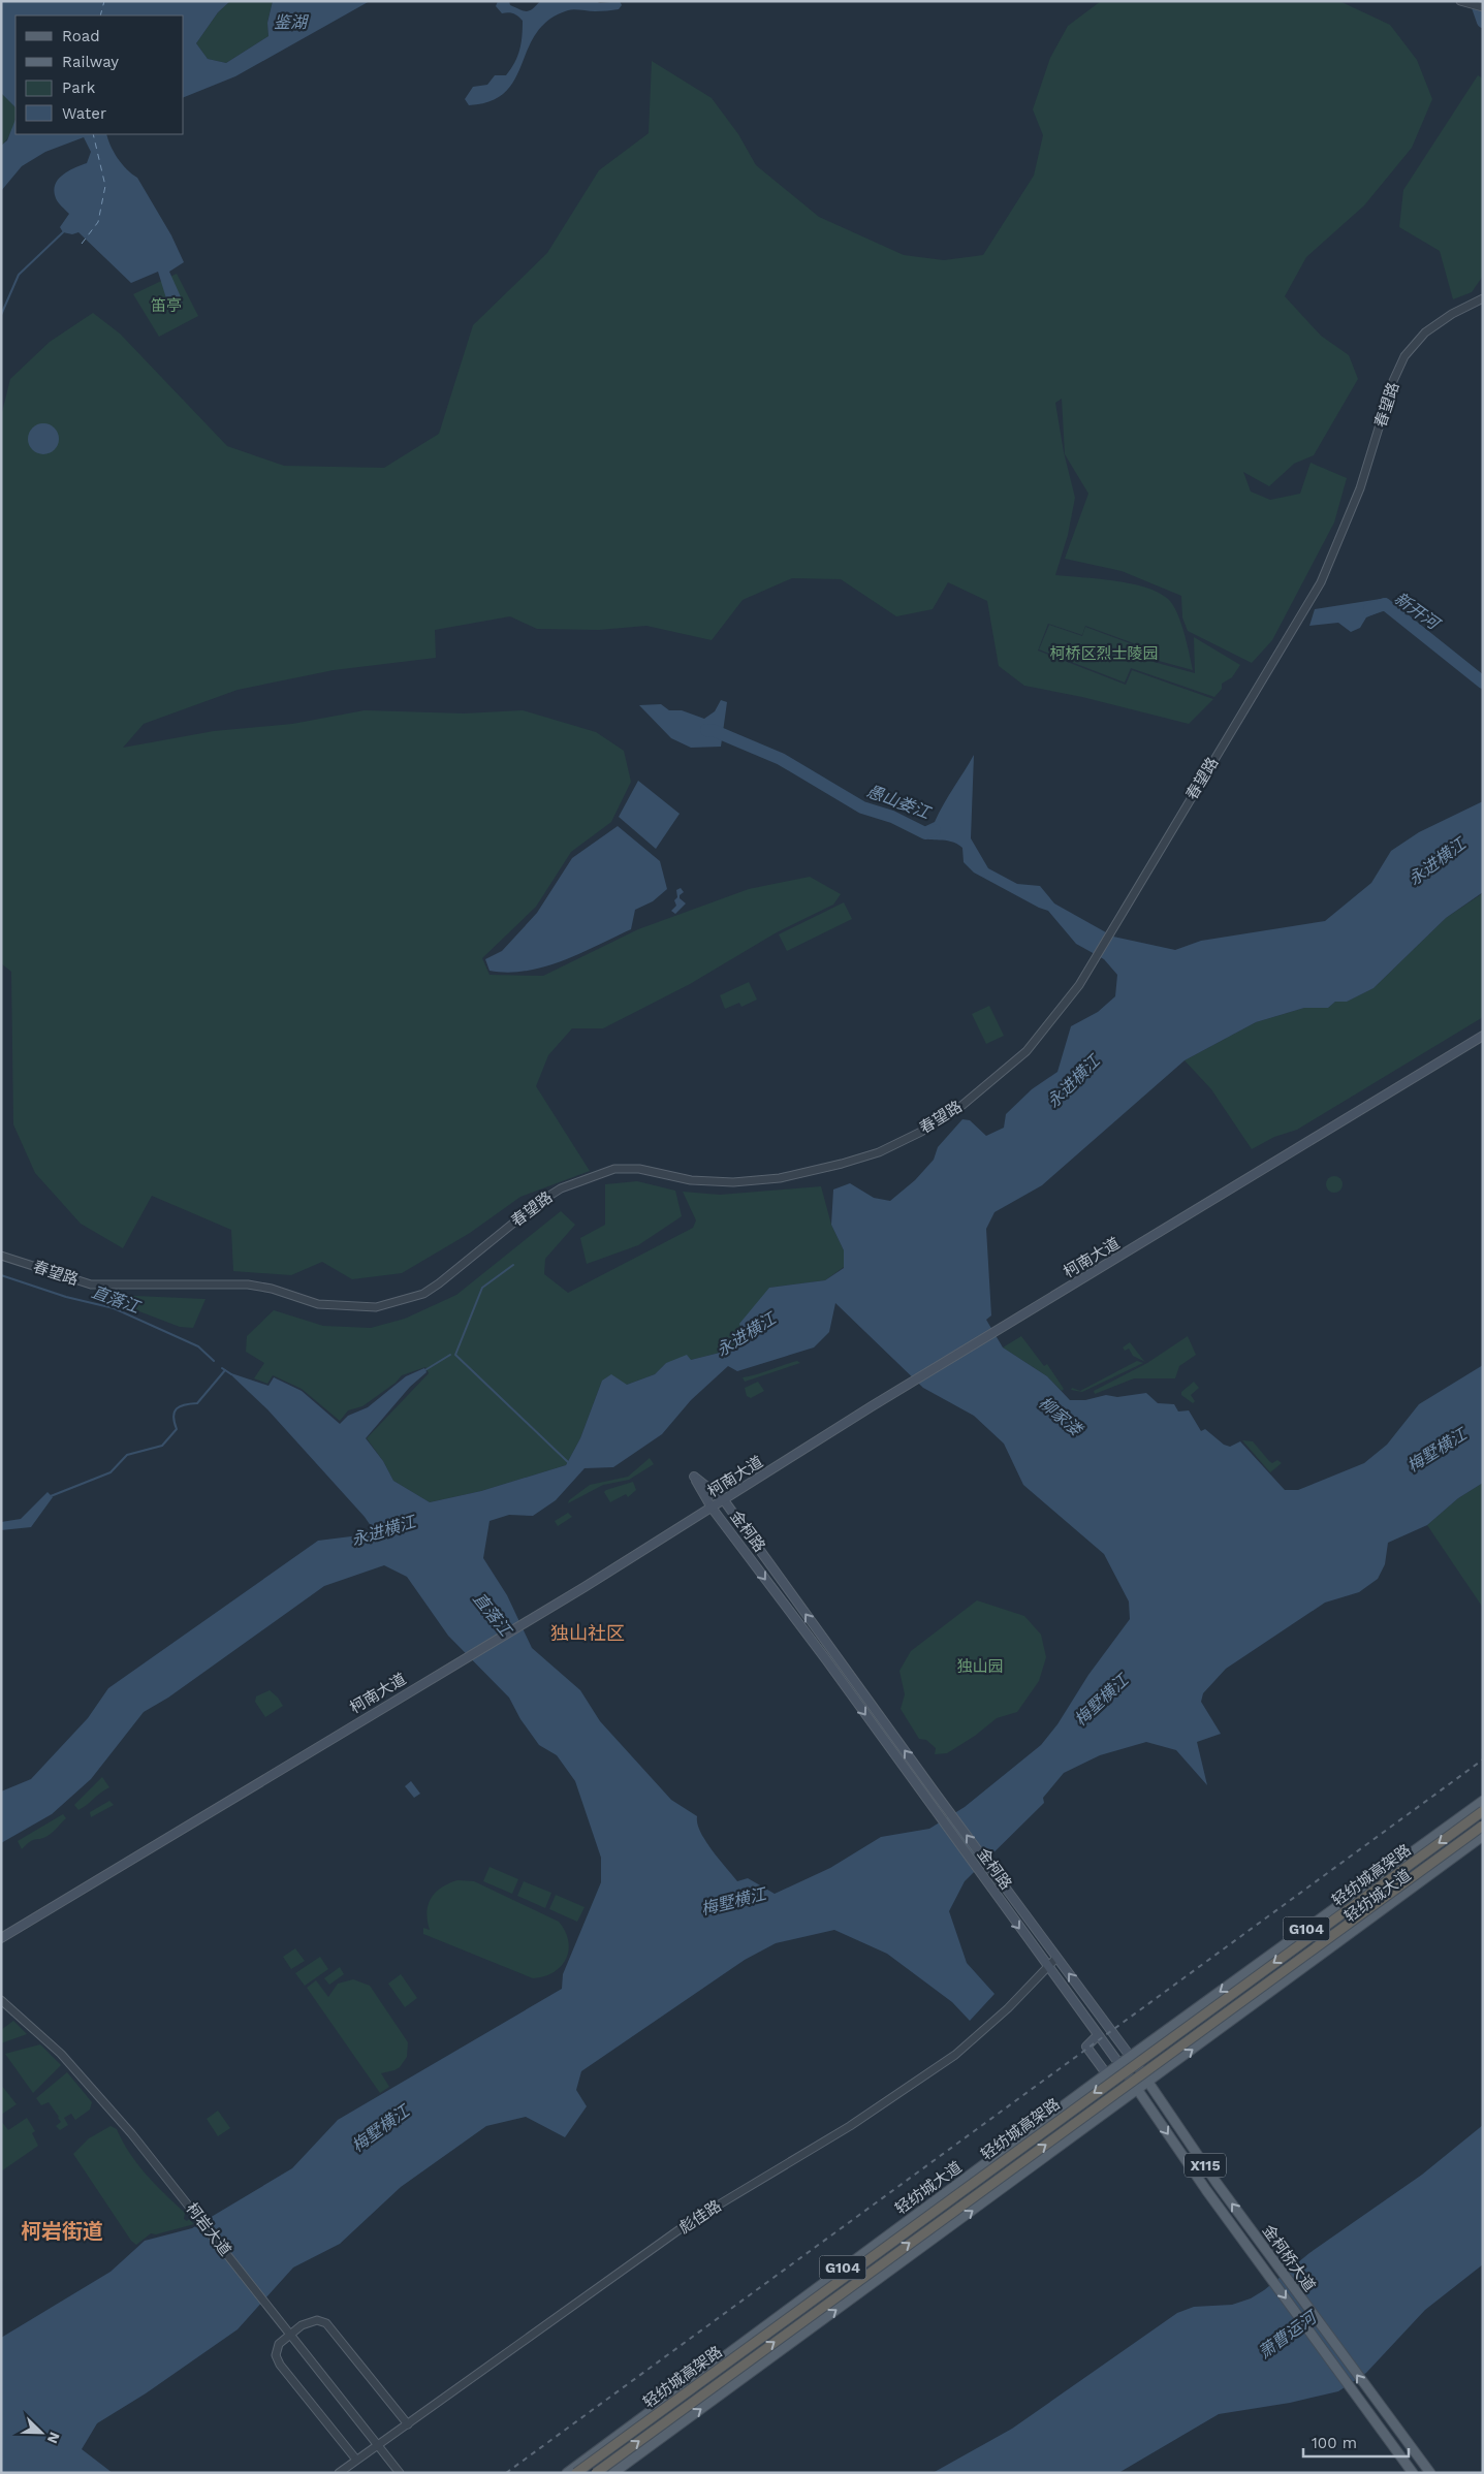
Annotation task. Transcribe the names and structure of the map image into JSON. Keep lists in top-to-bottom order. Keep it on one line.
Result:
{"streets":{"highway":["轻纺城高架路"],"main road":["柯南大道","金柯路","轻纺城大道","G104","X115","金柯桥大道"],"street":["春望路","彪佳路","柯岩大道"]},"crossings":[["柯南大道","金柯路"],["金柯路","轻纺城大道"],["金柯路","彪佳路"],["金柯路","金柯桥大道"],["轻纺城大道","金柯桥大道"],["彪佳路","柯岩大道"]],"districts":["独山社区","柯岩街道"],"water":["鉴湖","新开河","愚山娄江","永进横江","直落江","柳家溇","梅墅横江","萧曹运河"],"parks":["笛亭","柯桥区烈士陵园","独山园"],"legend":["Road","Railway","Park","Water"],"scale_bar":"100 m","north":"bottom right"}
